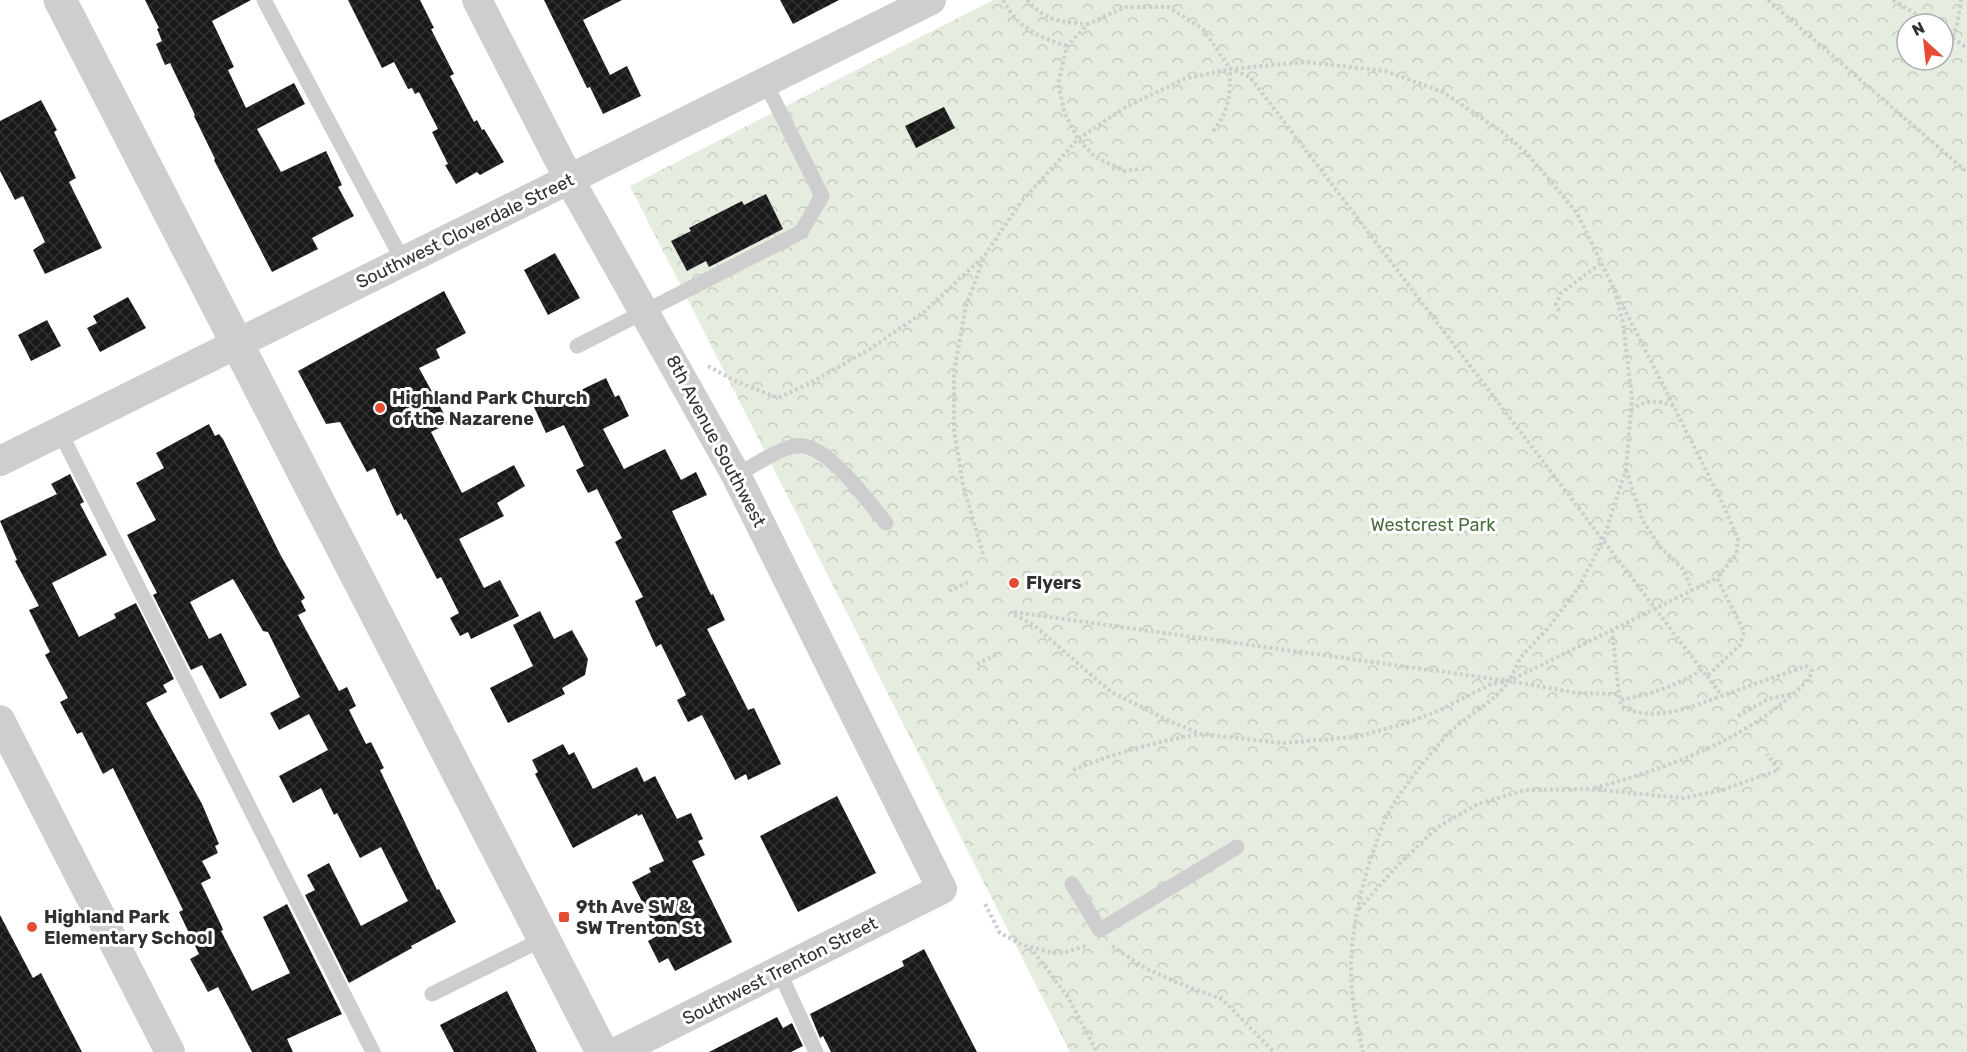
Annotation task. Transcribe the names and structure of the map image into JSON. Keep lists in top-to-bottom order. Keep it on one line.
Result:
{"streets":{"street":["Southwest Cloverdale Street","8th Avenue Southwest","Southwest Trenton Street"]},"crossings":[["Southwest Cloverdale Street","8th Avenue Southwest"],["8th Avenue Southwest","Southwest Trenton Street"]],"parks":["Westcrest Park"],"places":{"other":["Highland Park Church of the Nazarene","Flyers","Highland Park Elementary School"],"transit":["9th Ave SW & SW Trenton St"]},"north":"top left"}
